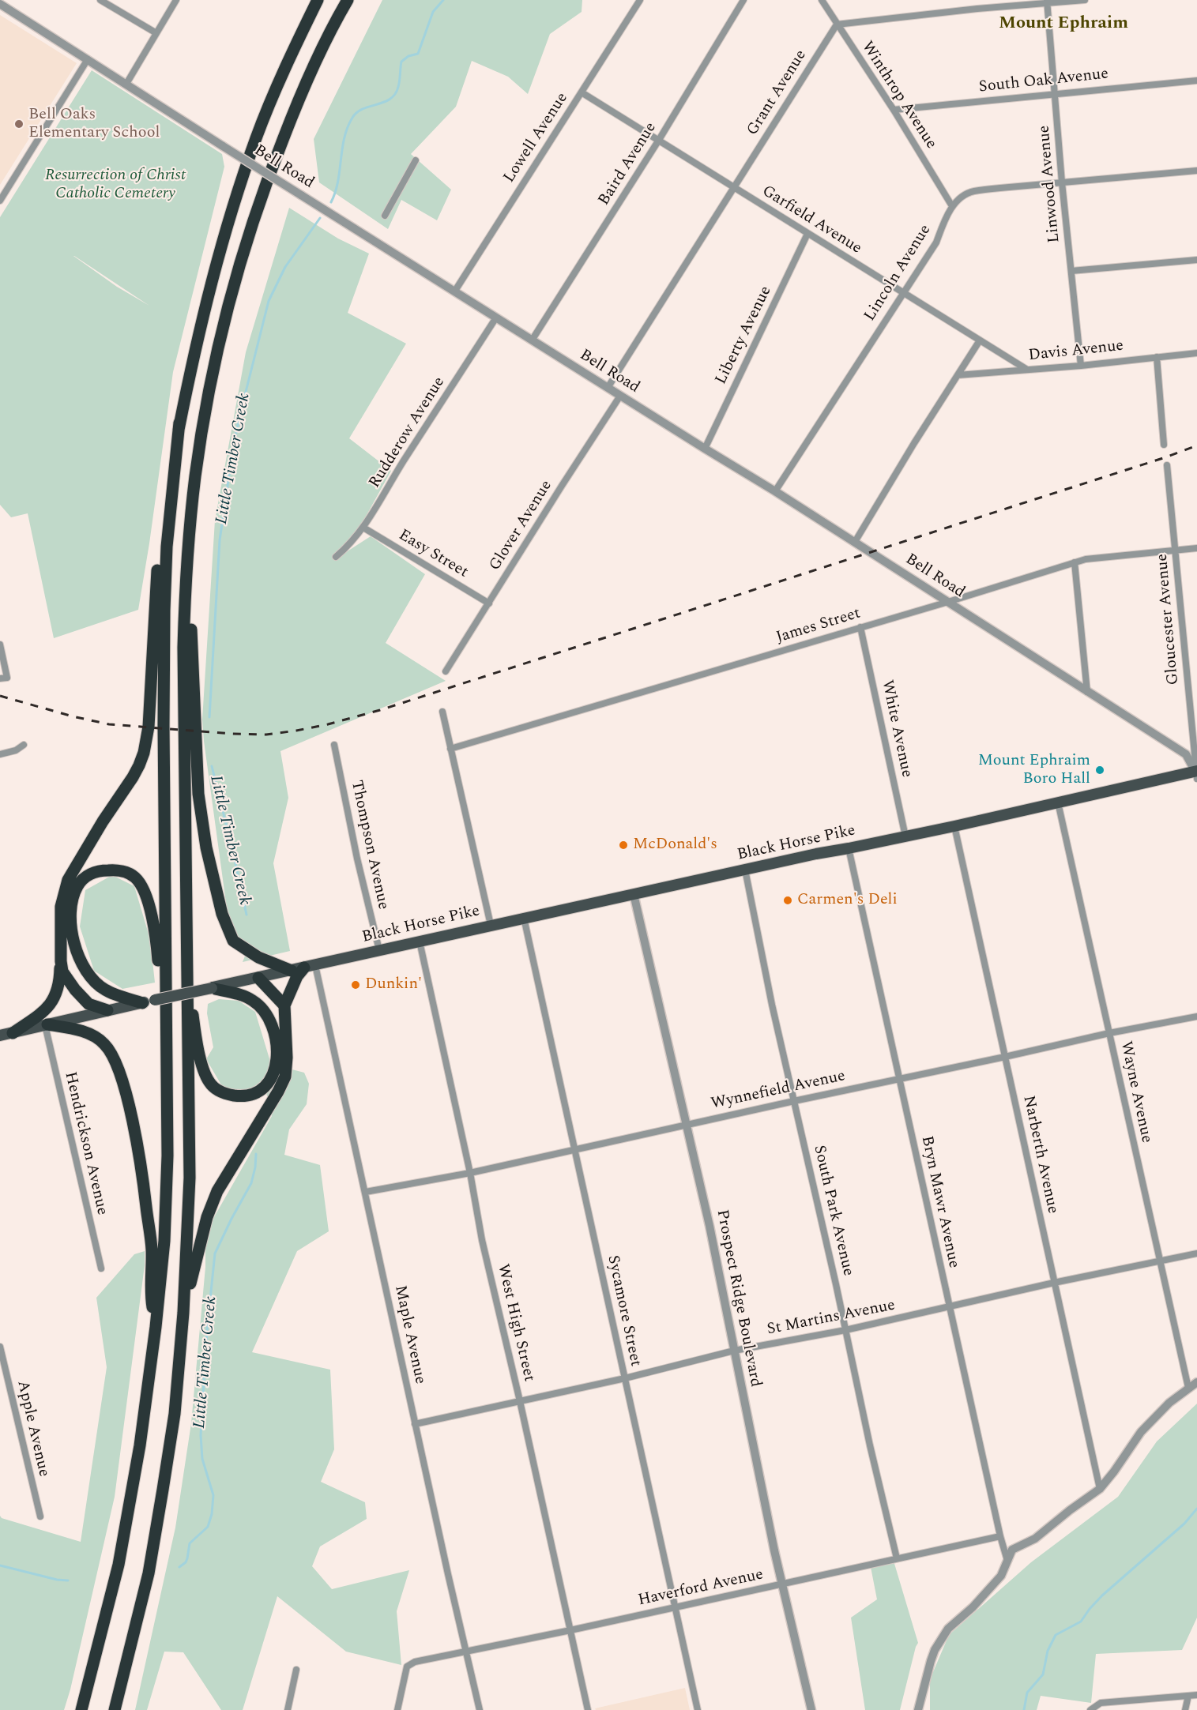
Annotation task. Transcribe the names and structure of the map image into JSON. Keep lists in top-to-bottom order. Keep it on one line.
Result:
{"streets":{"main road":["Black Horse Pike"],"street":["South Oak Avenue","Grant Avenue","Winthrop Avenue","Lowell Avenue","Baird Avenue","Bell Road","Linwood Avenue","Garfield Avenue","Lincoln Avenue","Liberty Avenue","Davis Avenue","Rudderow Avenue","Glover Avenue","Easy Street","Gloucester Avenue","James Street","White Avenue","Thompson Avenue","Wynnefield Avenue","Wayne Avenue","Hendrickson Avenue","Narberth Avenue","Bryn Mawr Avenue","South Park Avenue","Prospect Ridge Boulevard","Sycamore Street","St Martins Avenue","West High Street","Maple Avenue","Apple Avenue","Haverford Avenue"]},"crossings":[["South Oak Avenue","Winthrop Avenue"],["South Oak Avenue","Linwood Avenue"],["Grant Avenue","Winthrop Avenue"],["Grant Avenue","Bell Road"],["Grant Avenue","Garfield Avenue"],["Winthrop Avenue","Lincoln Avenue"],["Lowell Avenue","Bell Road"],["Lowell Avenue","Garfield Avenue"],["Baird Avenue","Bell Road"],["Baird Avenue","Garfield Avenue"],["Bell Road","Lincoln Avenue"],["Bell Road","Liberty Avenue"],["Bell Road","Rudderow Avenue"],["Bell Road","Glover Avenue"],["Bell Road","Gloucester Avenue"],["Bell Road","James Street"],["Bell Road","Black Horse Pike"],["Linwood Avenue","Lincoln Avenue"],["Linwood Avenue","Davis Avenue"],["Garfield Avenue","Lincoln Avenue"],["Garfield Avenue","Liberty Avenue"],["Garfield Avenue","Davis Avenue"],["Rudderow Avenue","Easy Street"],["Glover Avenue","Easy Street"],["Gloucester Avenue","James Street"],["Gloucester Avenue","Black Horse Pike"],["James Street","White Avenue"],["White Avenue","Black Horse Pike"],["Black Horse Pike","Thompson Avenue"],["Black Horse Pike","Wayne Avenue"],["Black Horse Pike","Narberth Avenue"],["Black Horse Pike","Bryn Mawr Avenue"],["Black Horse Pike","South Park Avenue"],["Black Horse Pike","Prospect Ridge Boulevard"],["Black Horse Pike","Sycamore Street"],["Black Horse Pike","West High Street"],["Black Horse Pike","Maple Avenue"],["Wynnefield Avenue","Wayne Avenue"],["Wynnefield Avenue","Narberth Avenue"],["Wynnefield Avenue","Bryn Mawr Avenue"],["Wynnefield Avenue","South Park Avenue"],["Wynnefield Avenue","Prospect Ridge Boulevard"],["Wynnefield Avenue","Sycamore Street"],["Wynnefield Avenue","West High Street"],["Wynnefield Avenue","Maple Avenue"],["Wayne Avenue","St Martins Avenue"],["Narberth Avenue","St Martins Avenue"],["Bryn Mawr Avenue","St Martins Avenue"],["Bryn Mawr Avenue","Haverford Avenue"],["South Park Avenue","St Martins Avenue"],["South Park Avenue","Haverford Avenue"],["Prospect Ridge Boulevard","St Martins Avenue"],["Prospect Ridge Boulevard","Haverford Avenue"],["Sycamore Street","St Martins Avenue"],["Sycamore Street","Haverford Avenue"],["St Martins Avenue","West High Street"],["St Martins Avenue","Maple Avenue"],["West High Street","Haverford Avenue"],["Maple Avenue","Haverford Avenue"]],"districts":["Mount Ephraim"],"water":["Little Timber Creek"],"parks":["Resurrection of Christ Catholic Cemetery"],"places":["Bell Oaks Elementary School","Mount Ephraim Boro Hall","McDonald's","Carmen's Deli","Dunkin'"]}
